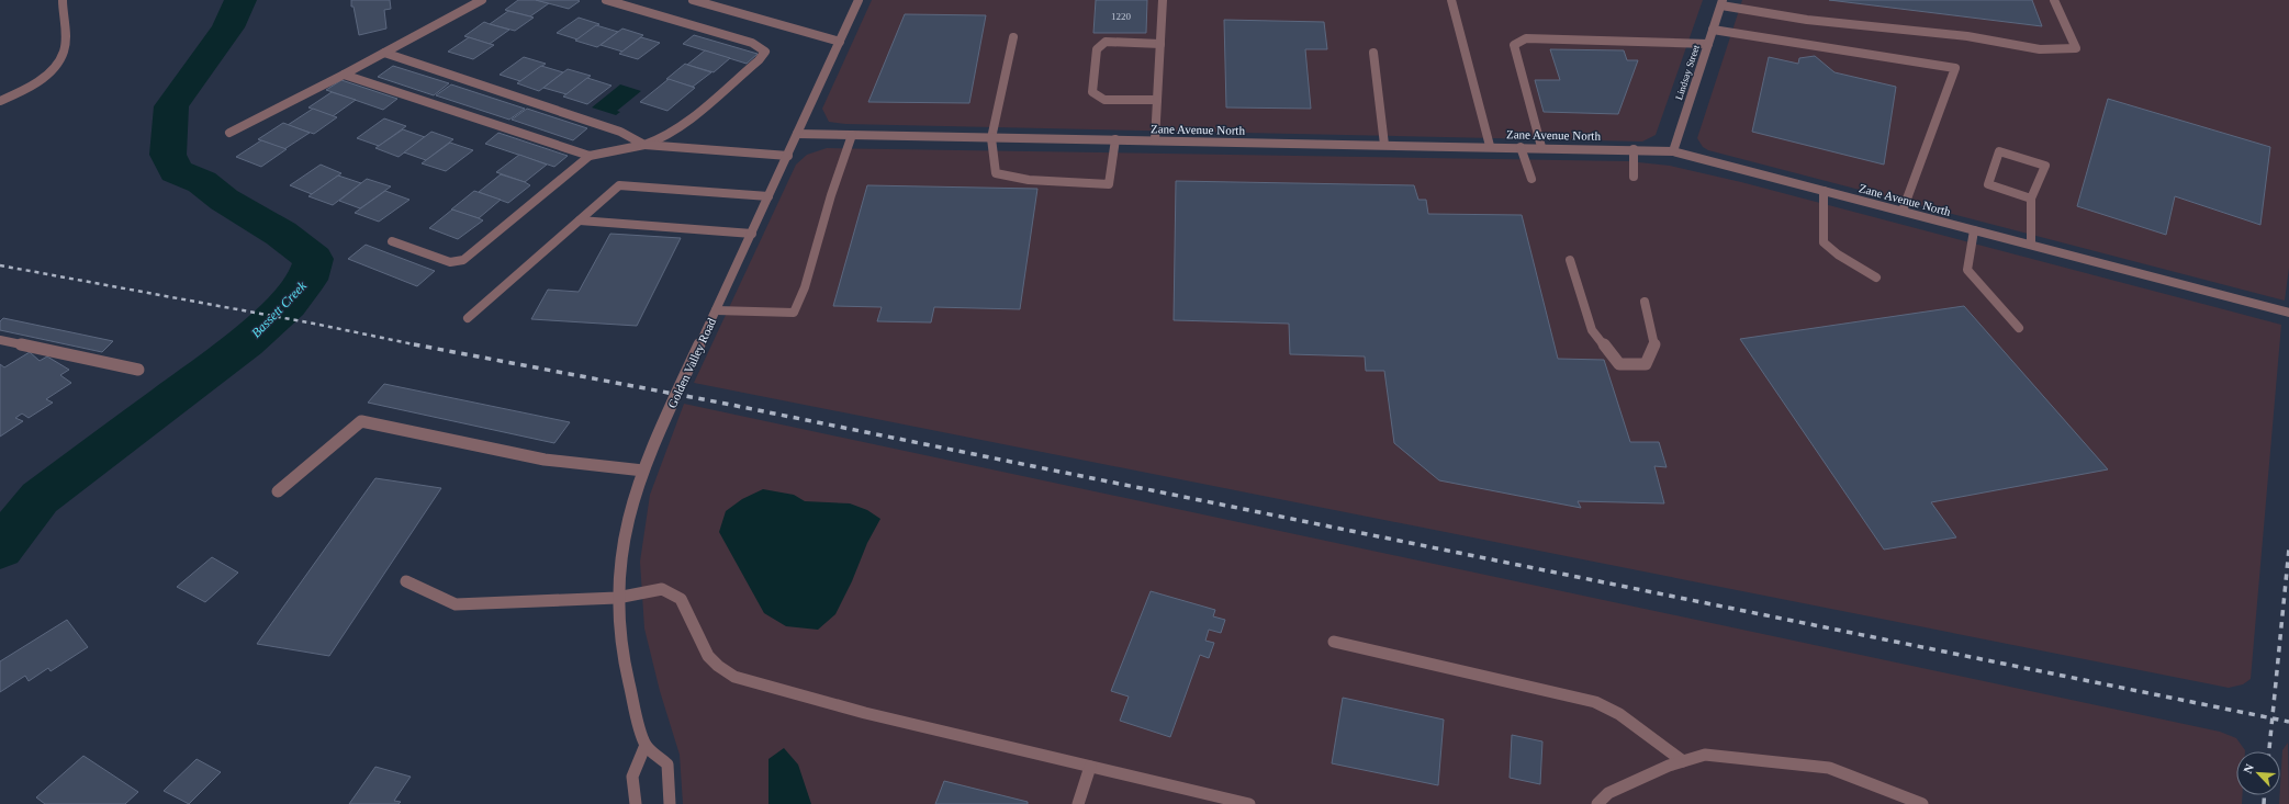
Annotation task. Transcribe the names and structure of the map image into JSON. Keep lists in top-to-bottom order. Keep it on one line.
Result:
{"streets":{"street":["Lindsay Street","Zane Avenue North","Golden Valley Road"]},"crossings":[["Lindsay Street","Zane Avenue North"],["Zane Avenue North","Golden Valley Road"]],"water":["Bassett Creek"],"house_numbers":["1220"],"north":"top left"}
